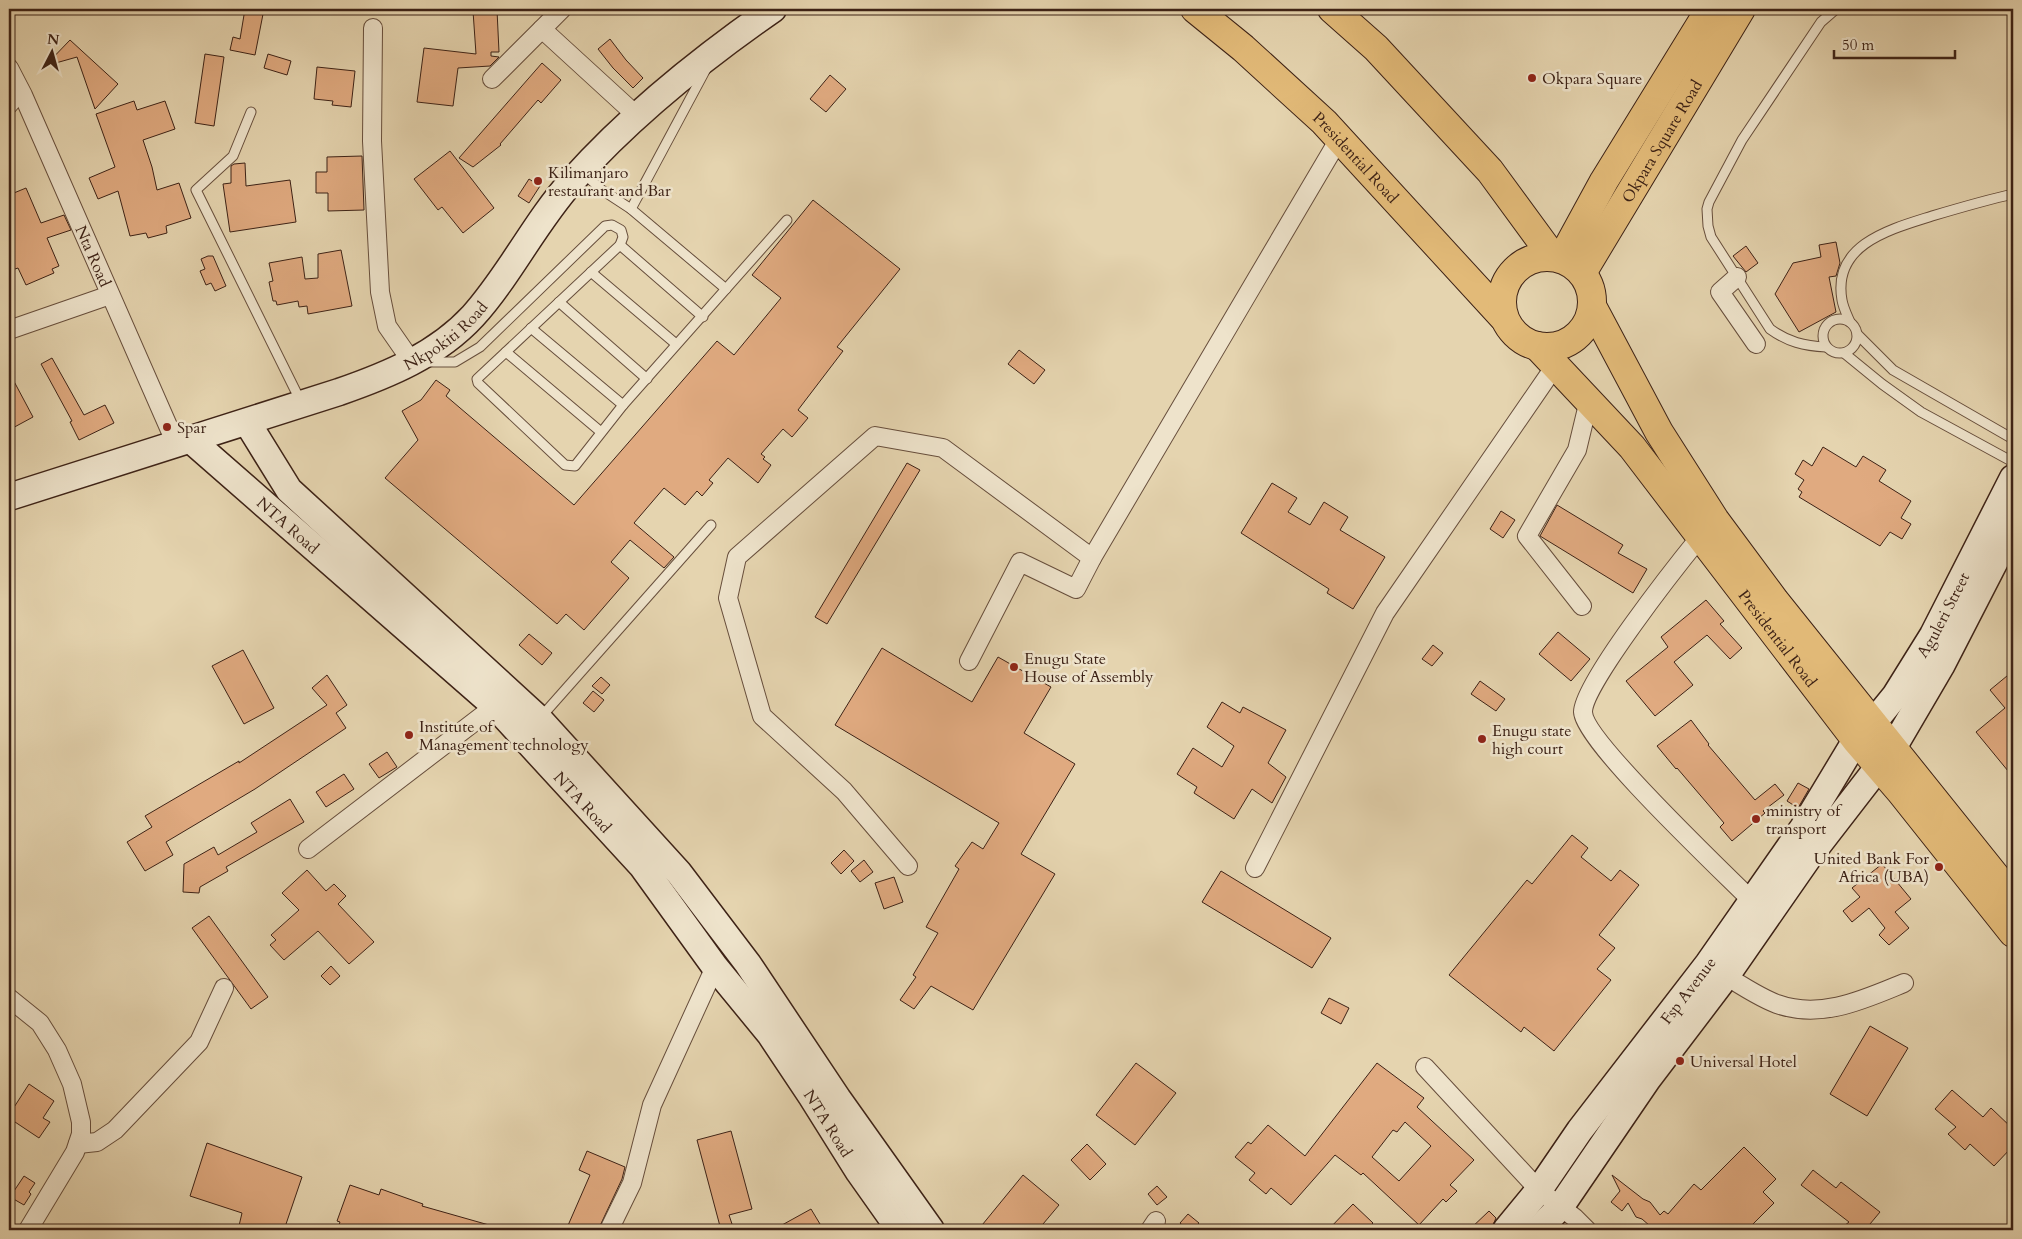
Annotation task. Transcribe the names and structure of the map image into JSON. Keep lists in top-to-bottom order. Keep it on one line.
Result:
{"streets":{"main road":["Okpara Square Road","Presidential Road","Nkpokiti Road","NTA Road","Aguleri Street","Fsp Avenue"],"street":["Nta Road"]},"crossings":[["Okpara Square Road","Presidential Road"],["Presidential Road","Aguleri Street"],["Presidential Road","Fsp Avenue"],["Nta Road","Nkpokiti Road"],["Nta Road","NTA Road"],["Nkpokiti Road","NTA Road"],["Aguleri Street","Fsp Avenue"]],"places":["Okpara Square","Kilimanjaro restaurant and Bar","Spar","Enugu State House of Assembly","Institute of Management technology","Enugu state high court","ministry of transport","United Bank For Africa (UBA)","Universal Hotel"],"scale_bar":"50 m","north":"top"}
